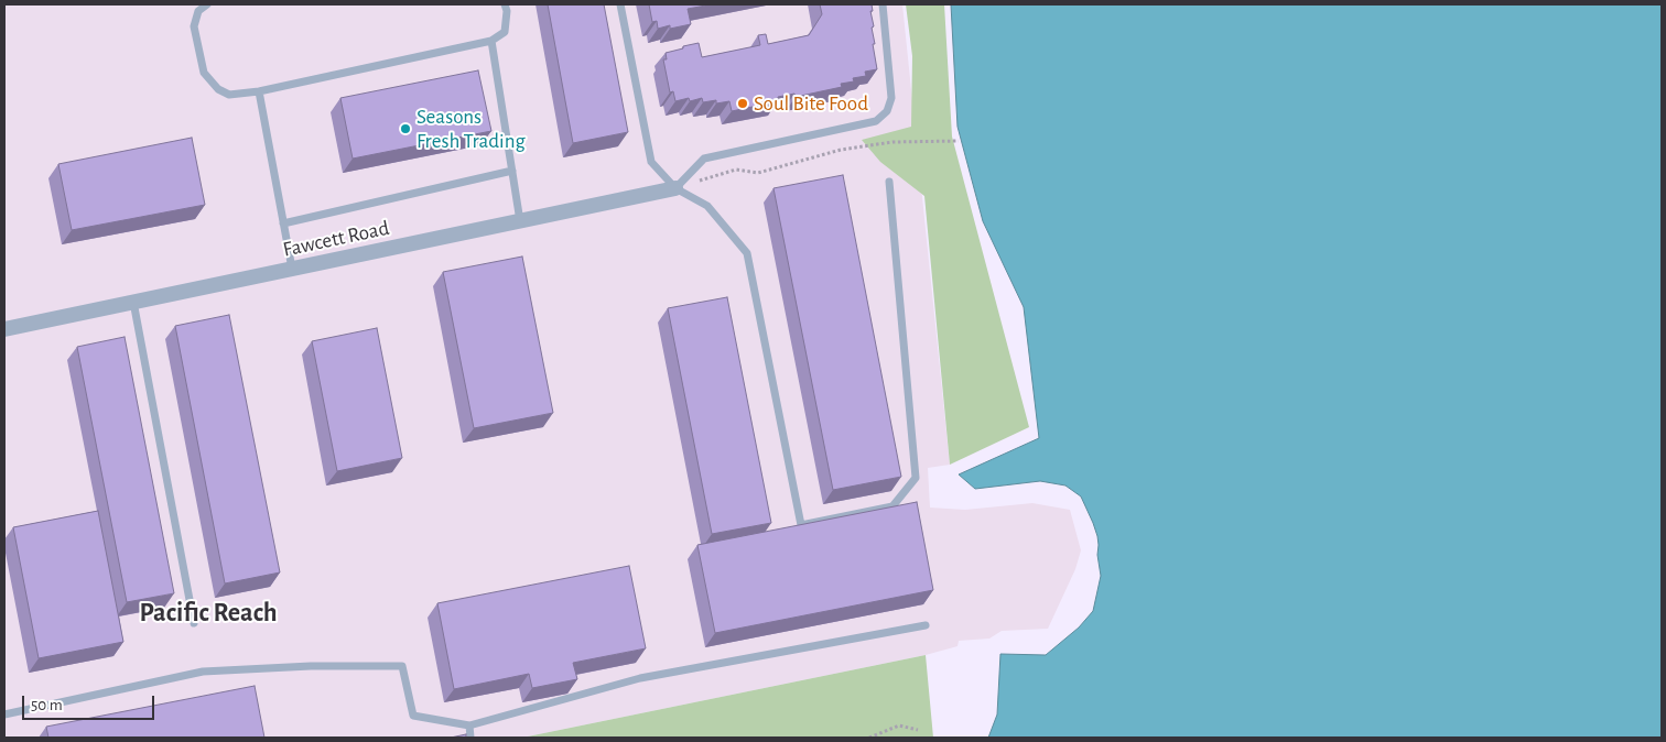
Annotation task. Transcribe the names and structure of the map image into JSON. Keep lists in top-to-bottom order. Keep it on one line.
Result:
{"streets":{"street":["Fawcett Road"]},"districts":["Pacific Reach"],"places":["Soul Bite Food","Seasons Fresh Trading"],"scale_bar":"50 m"}
